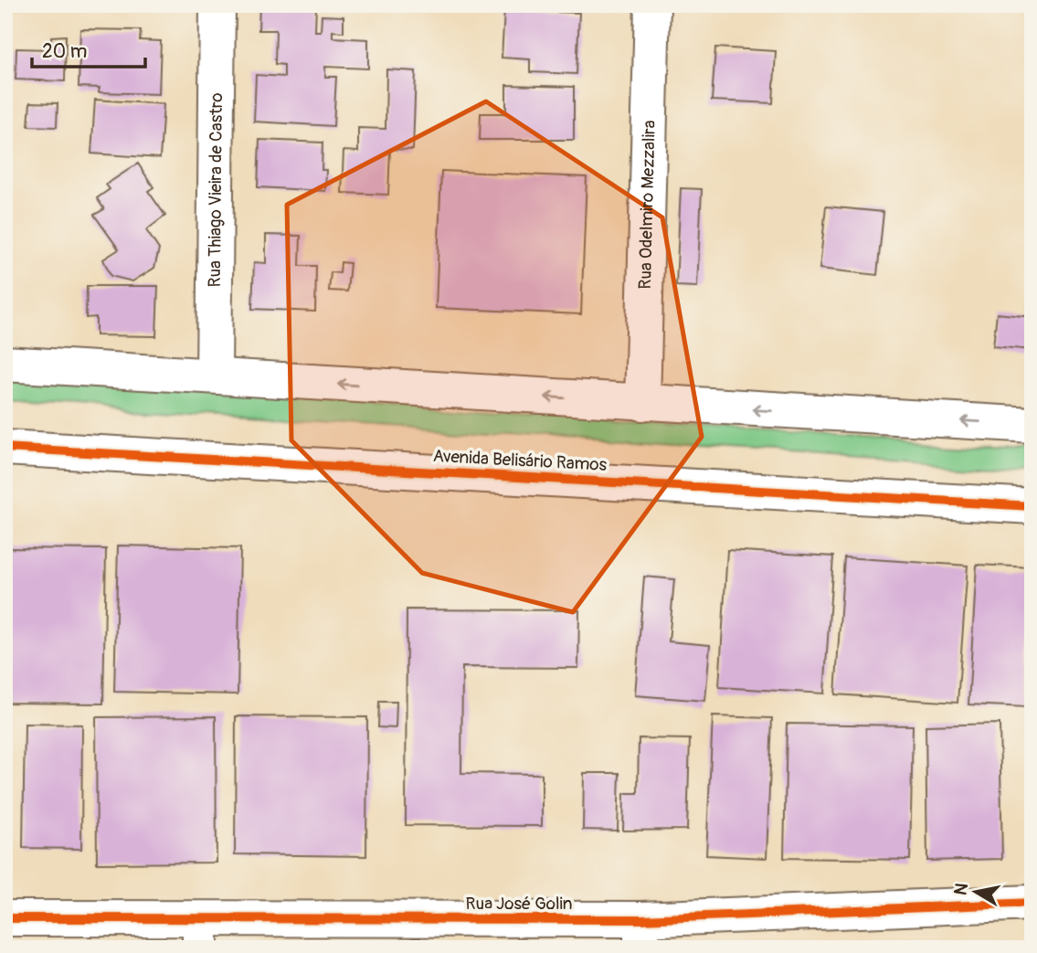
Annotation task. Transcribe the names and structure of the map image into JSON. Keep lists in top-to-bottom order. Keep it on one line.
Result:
{"streets":{"main road":["Rua Thiago Vieira de Castro","Rua Odelmiro Mezzalira","Avenida Belisário Ramos","Rua José Golin"]},"scale_bar":"20 m","north":"left"}
